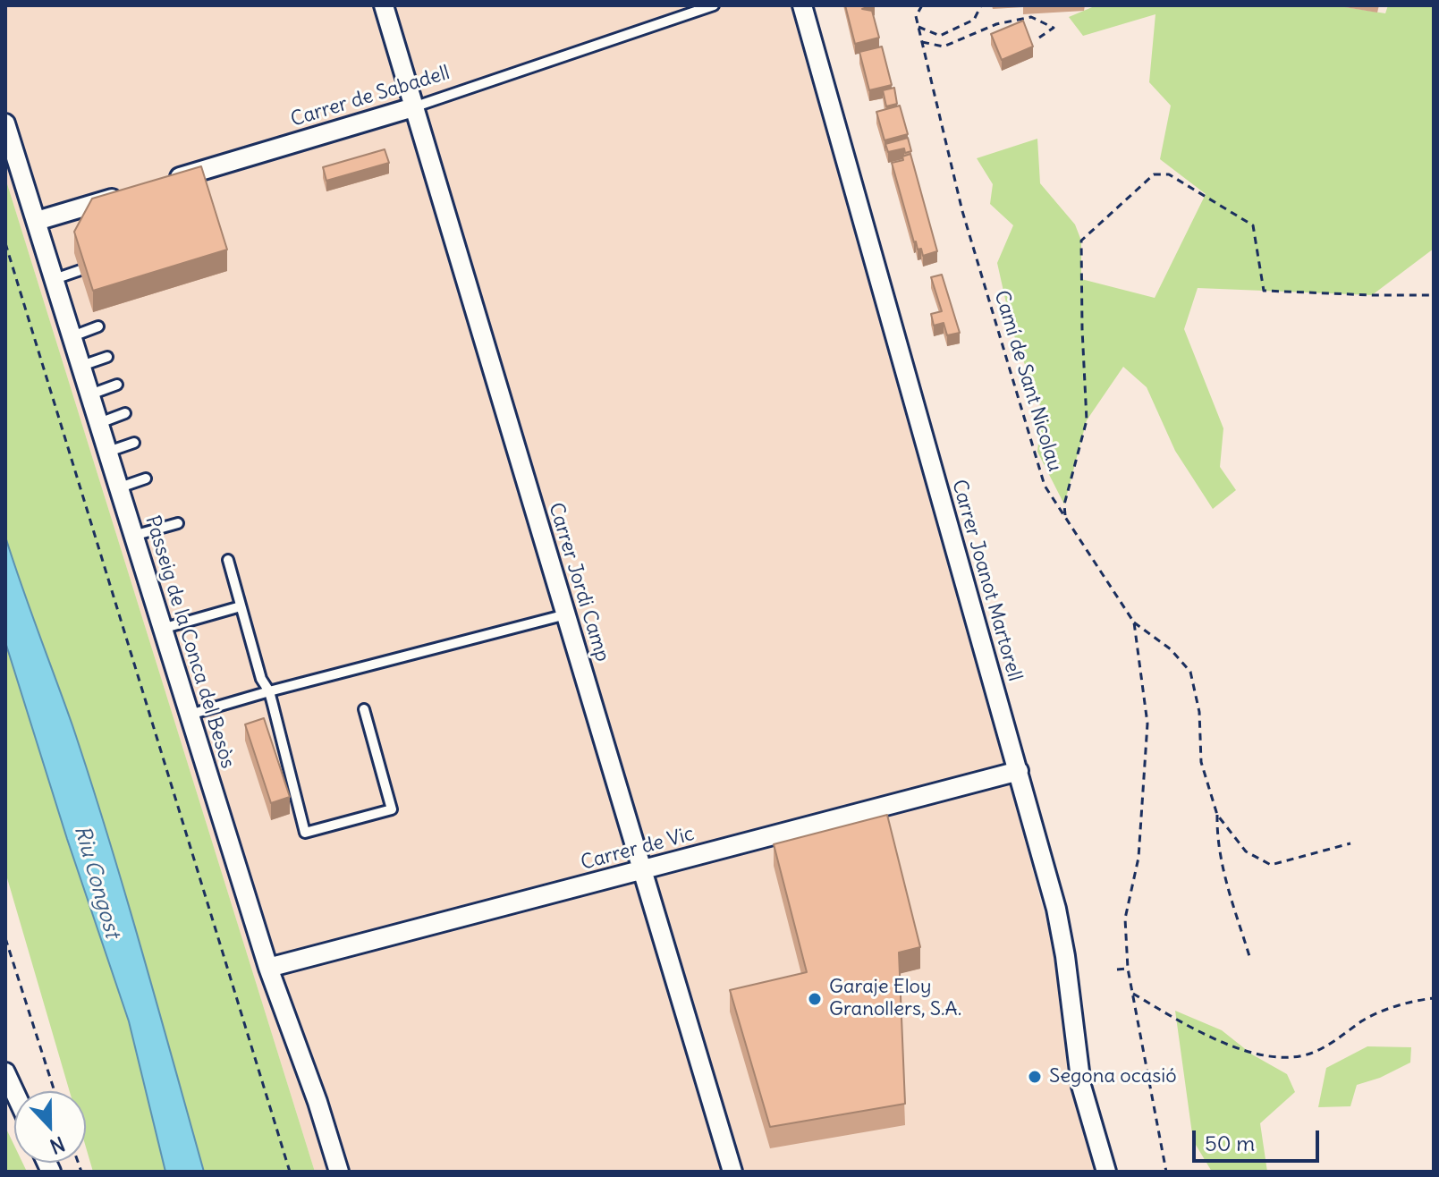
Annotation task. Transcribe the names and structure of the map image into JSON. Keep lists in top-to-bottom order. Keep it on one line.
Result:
{"streets":{"street":["Carrer de Sabadell","Carrer Joanot Martorell","Carrer Jordi Camp","Passeig de la Conca del Besòs","Carrer de Vic"],"path":["Camí de Sant Nicolau"]},"crossings":[["Carrer de Sabadell","Carrer Jordi Camp"],["Carrer Joanot Martorell","Carrer de Vic"],["Carrer Jordi Camp","Carrer de Vic"],["Passeig de la Conca del Besòs","Carrer de Vic"]],"water":["Riu Congost"],"places":["Garaje Eloy Granollers, S.A.","Segona ocasió"],"scale_bar":"50 m","north":"bottom"}
